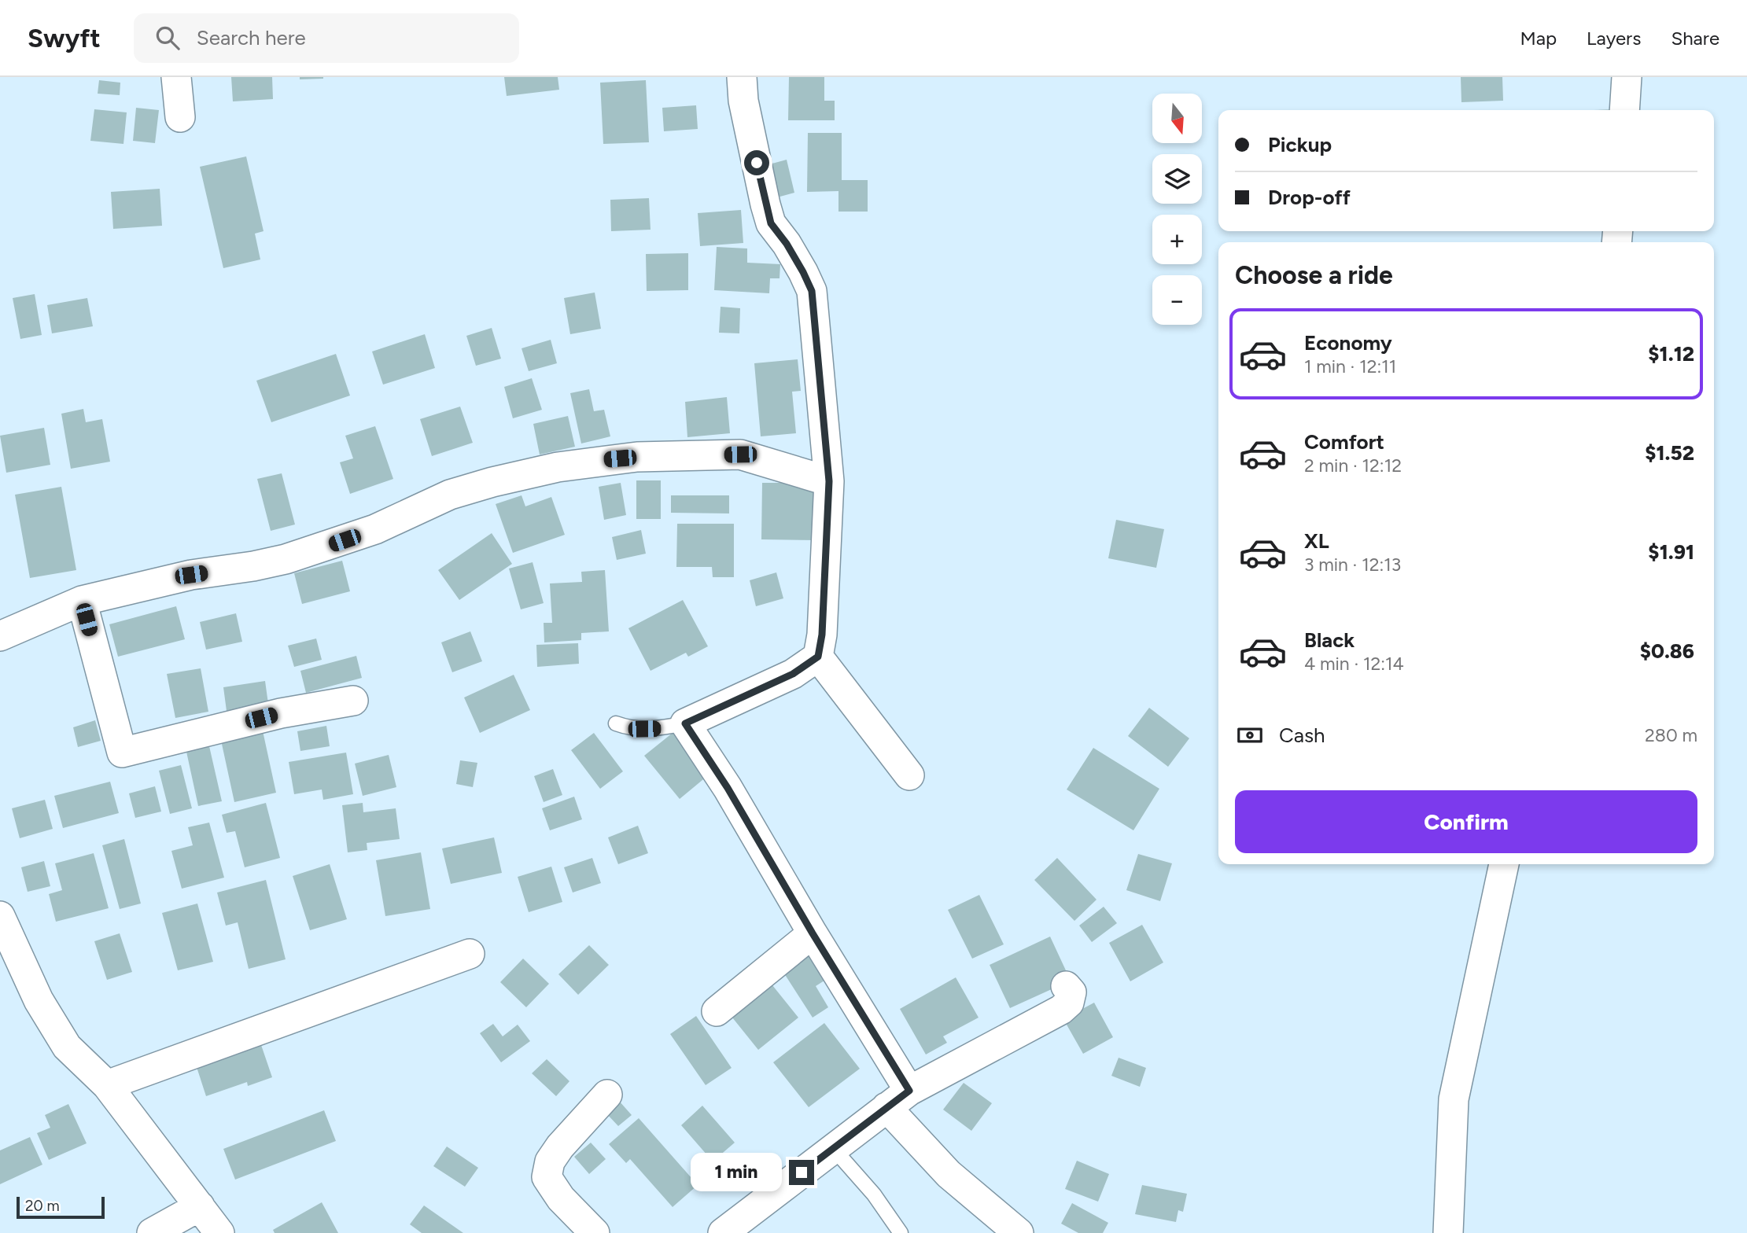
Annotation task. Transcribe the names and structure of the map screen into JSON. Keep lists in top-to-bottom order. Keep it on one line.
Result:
{"scale_bar":"20 m","north":"bottom","page":{"header":"Swyft","search":"Search here","nav":["Map","Layers","Share"],"map_buttons":["+","−"],"banner":["Pickup","Drop-off"],"heading":"Choose a ride","list":[{"name":"Economy","note":"1 min · 12:11","value":"$1.12"},{"name":"Comfort","note":"2 min · 12:12","value":"$1.52"},{"name":"XL","note":"3 min · 12:13","value":"$1.91"},{"name":"Black","note":"4 min · 12:14","value":"$0.86"}],"pay":["Cash","280 m"],"buttons":"Confirm","bubble":"1 min","scale":"20 m"}}
